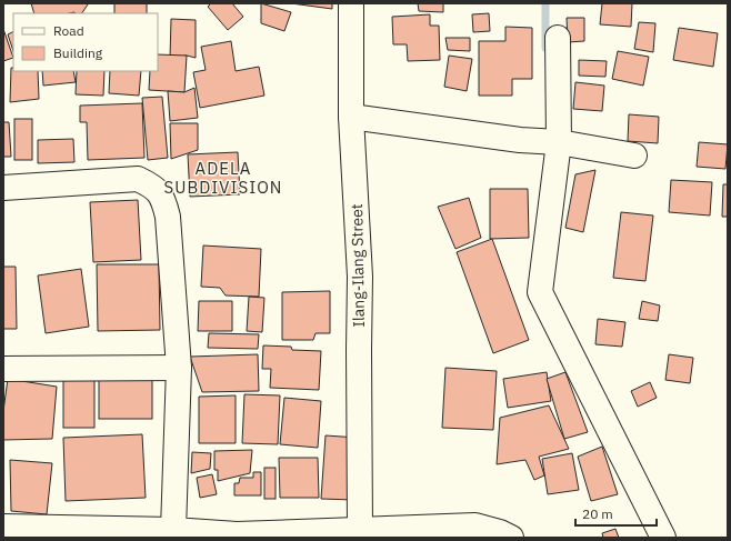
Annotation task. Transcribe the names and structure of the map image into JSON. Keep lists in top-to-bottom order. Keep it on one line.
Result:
{"streets":{"street":["Ilang-Ilang Street"]},"districts":["ADELA SUBDIVISION"],"legend":["Road","Building"],"scale_bar":"20 m"}
